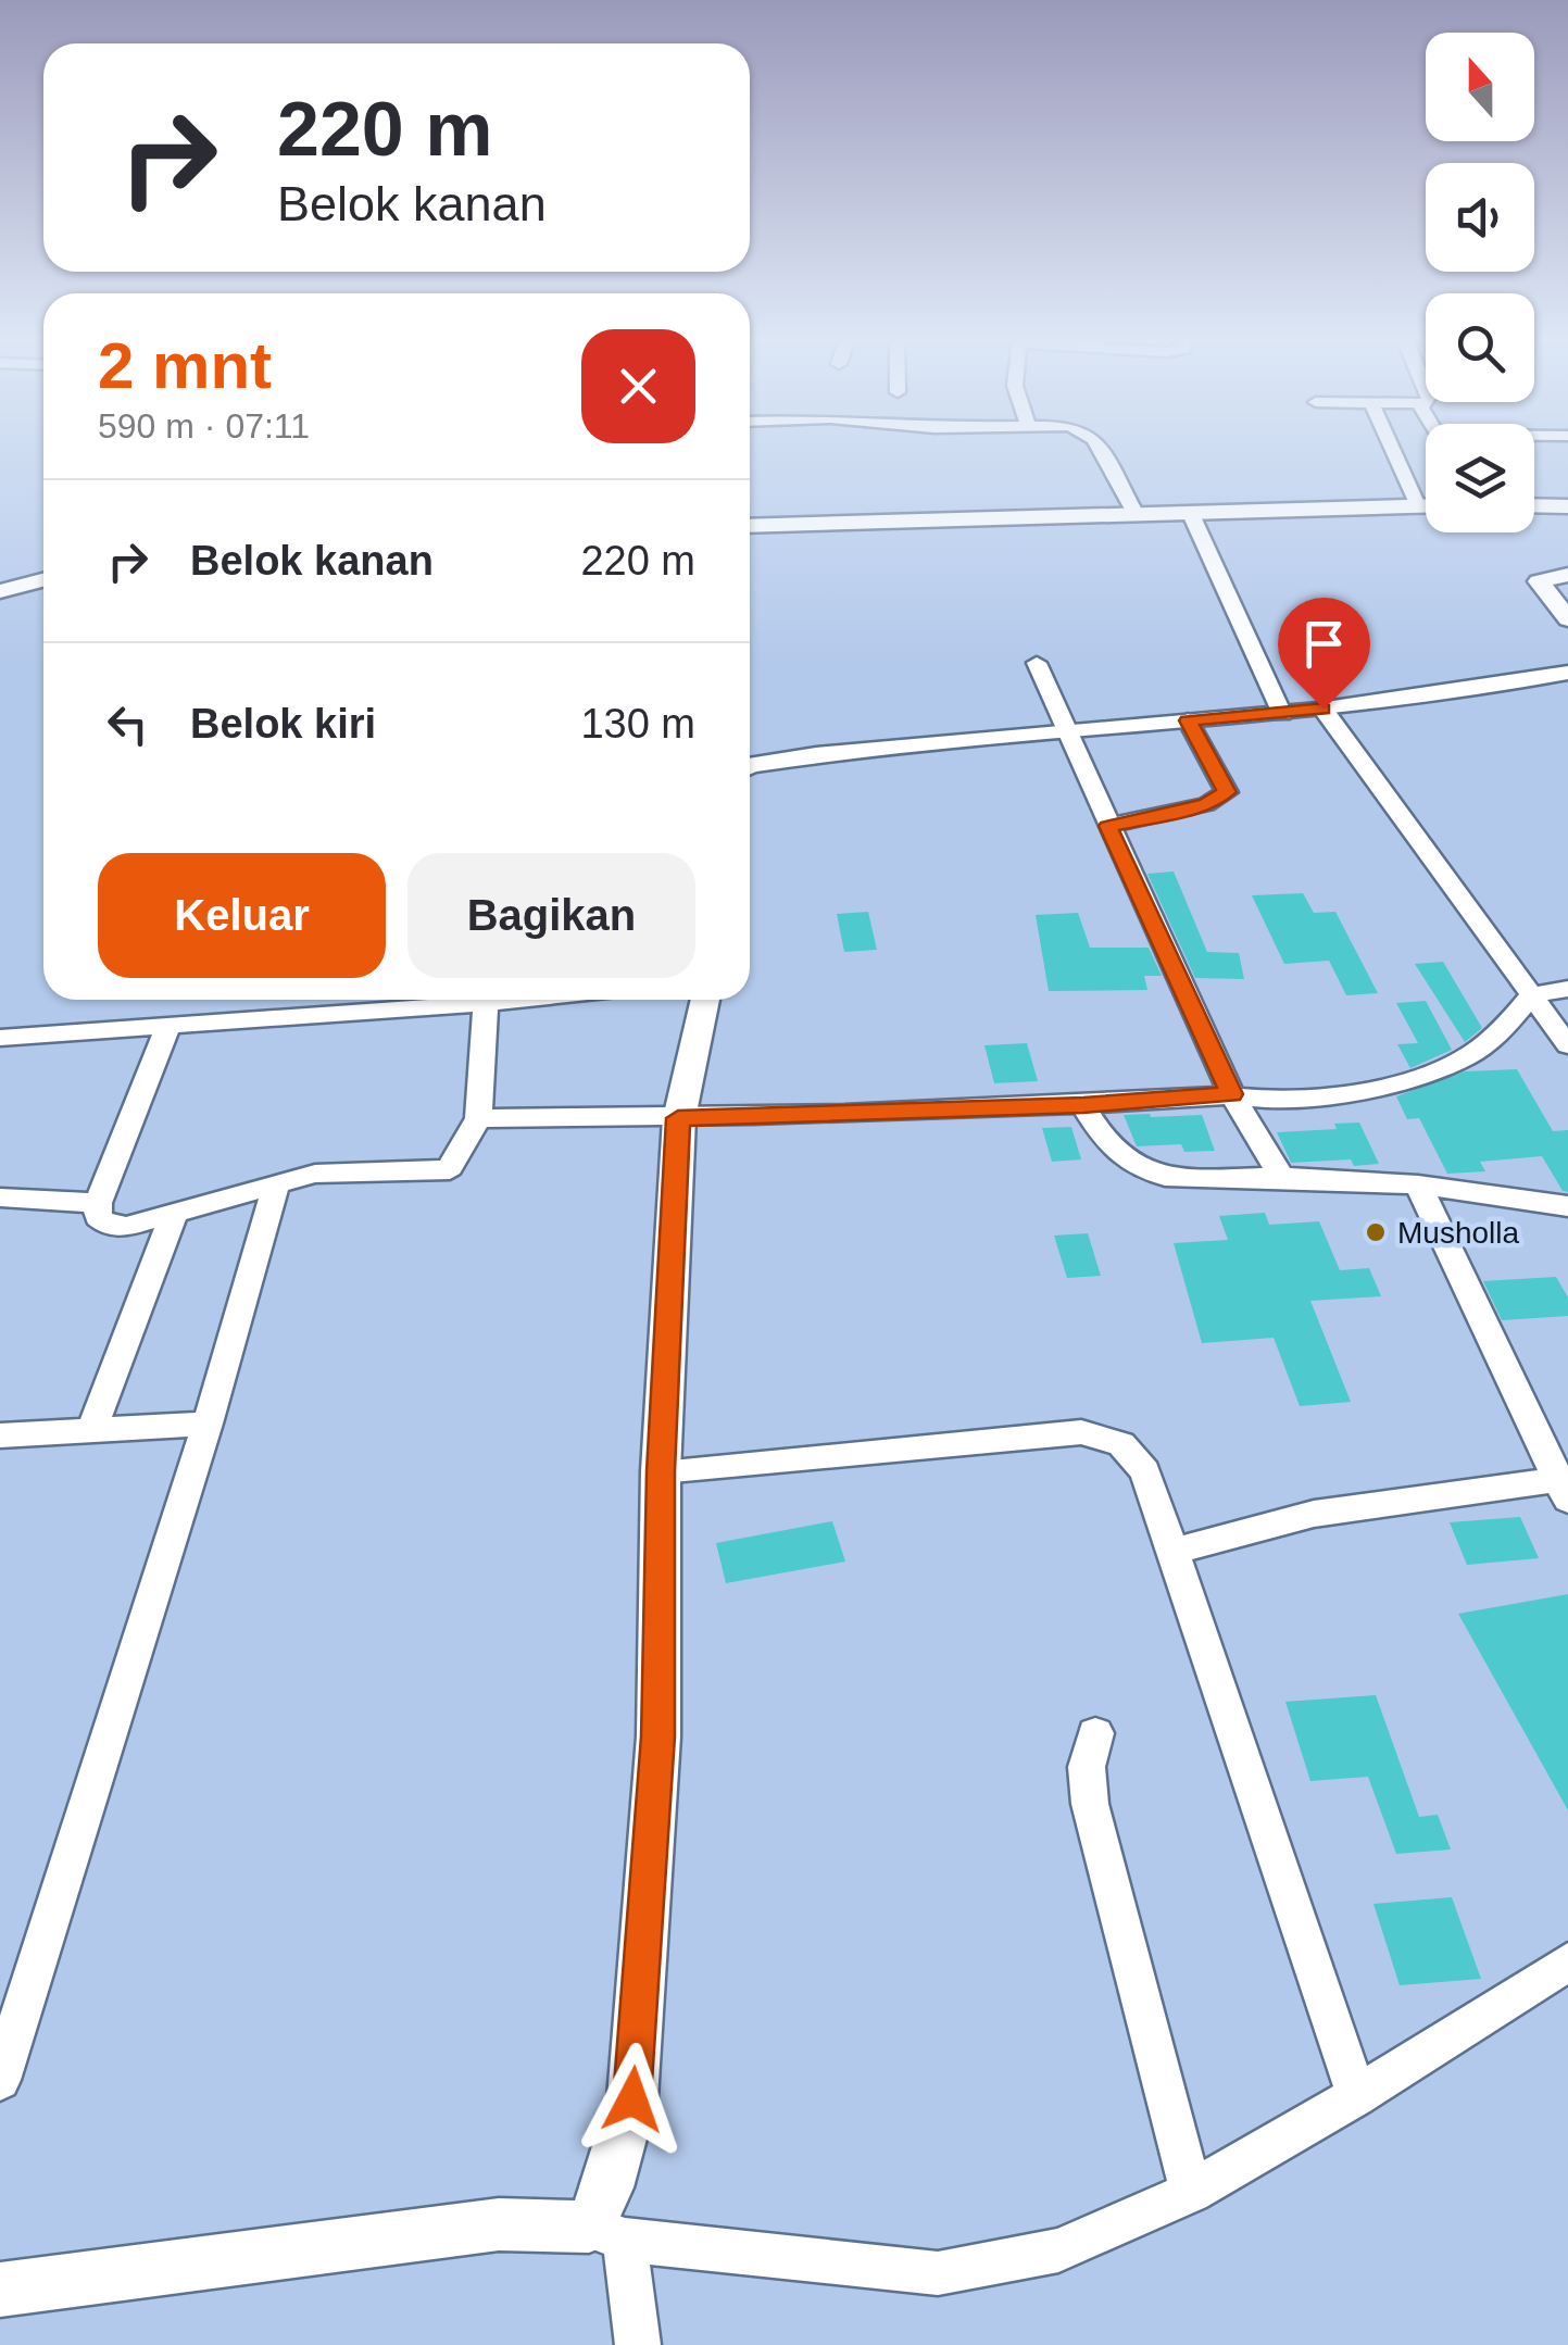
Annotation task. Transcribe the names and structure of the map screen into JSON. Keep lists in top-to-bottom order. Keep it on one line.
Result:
{"places":["Musholla"],"north":"top","page":{"turn":["220 m","Belok kanan"],"heading":["2 mnt","590 m · 07:11"],"list":[{"name":"Belok kanan","value":"220 m"},{"name":"Belok kiri","value":"130 m"}],"buttons":["Keluar","Bagikan"]}}
